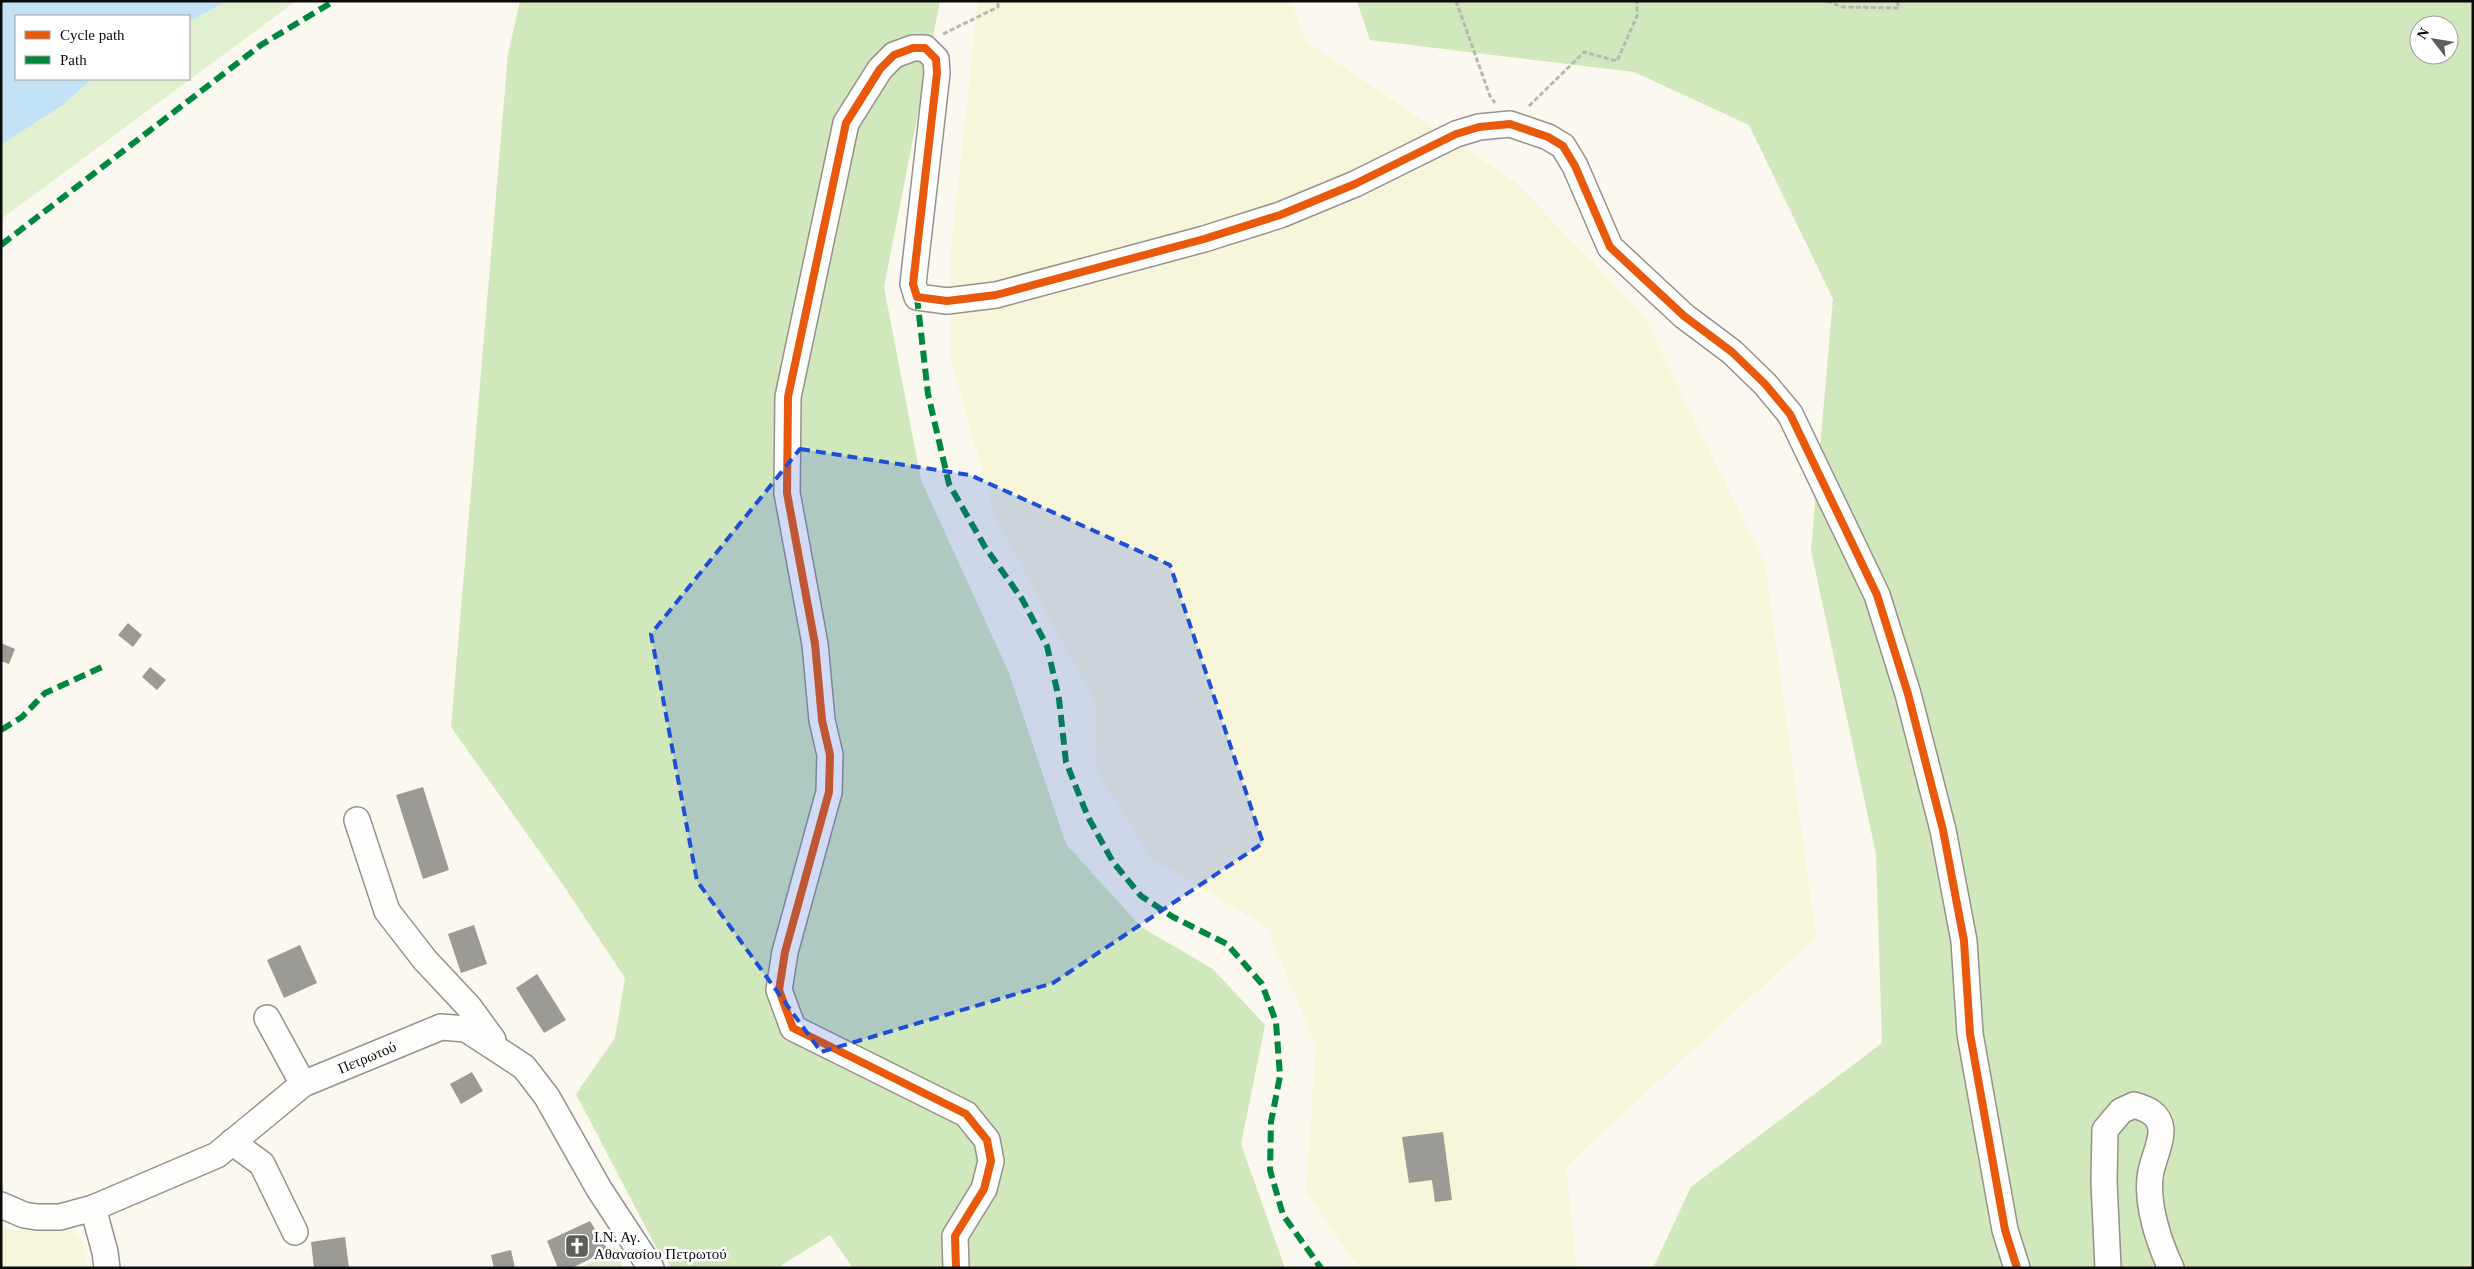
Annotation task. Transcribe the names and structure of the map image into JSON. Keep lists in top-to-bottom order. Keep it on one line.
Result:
{"streets":{"street":["Πετρωτού"]},"places":{"church":["Ι.Ν. Αγ. Αθανασίου Πετρωτού"]},"legend":["Cycle path","Path"],"north":"top left"}
